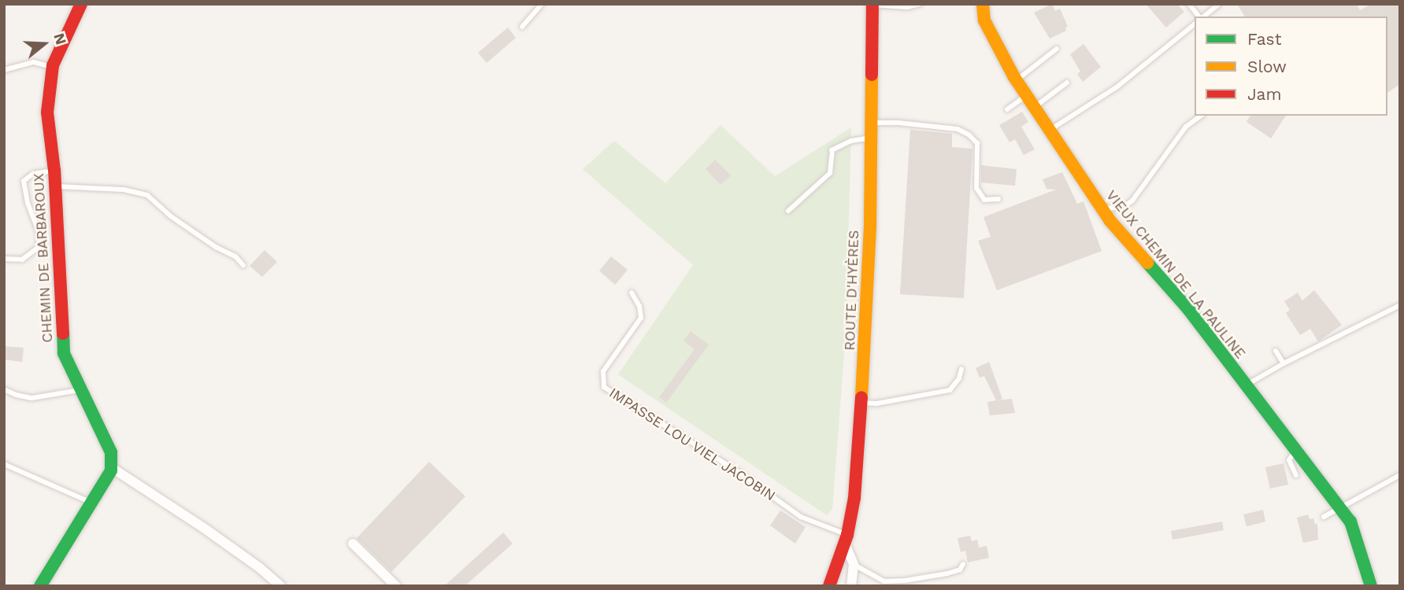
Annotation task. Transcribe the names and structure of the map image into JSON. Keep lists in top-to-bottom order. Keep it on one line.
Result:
{"streets":{"street":["CHEMIN DE BARBAROUX","VIEUX CHEMIN DE LA PAULINE","ROUTE D'HYÈRES"],"lane":["IMPASSE LOU VIEL JACOBIN"]},"crossings":[["ROUTE D'HYÈRES","IMPASSE LOU VIEL JACOBIN"]],"legend":["Fast","Slow","Jam"],"north":"right"}
